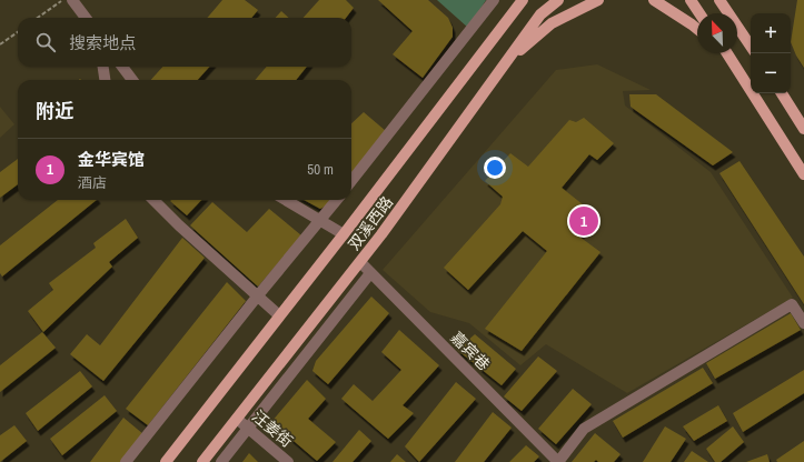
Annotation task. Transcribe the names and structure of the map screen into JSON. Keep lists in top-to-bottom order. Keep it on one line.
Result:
{"streets":{"main road":["双溪西路"],"street":["嘉宾巷","汪姜街"]},"crossings":[["双溪西路","嘉宾巷"],["双溪西路","汪姜街"]],"north":"top left","page":{"map_buttons":["+","−"],"search":"搜索地点","heading":"附近","list":[{"mark":"1","name":"金华宾馆","note":"酒店","value":"50 m"}],"pins":"1"}}
